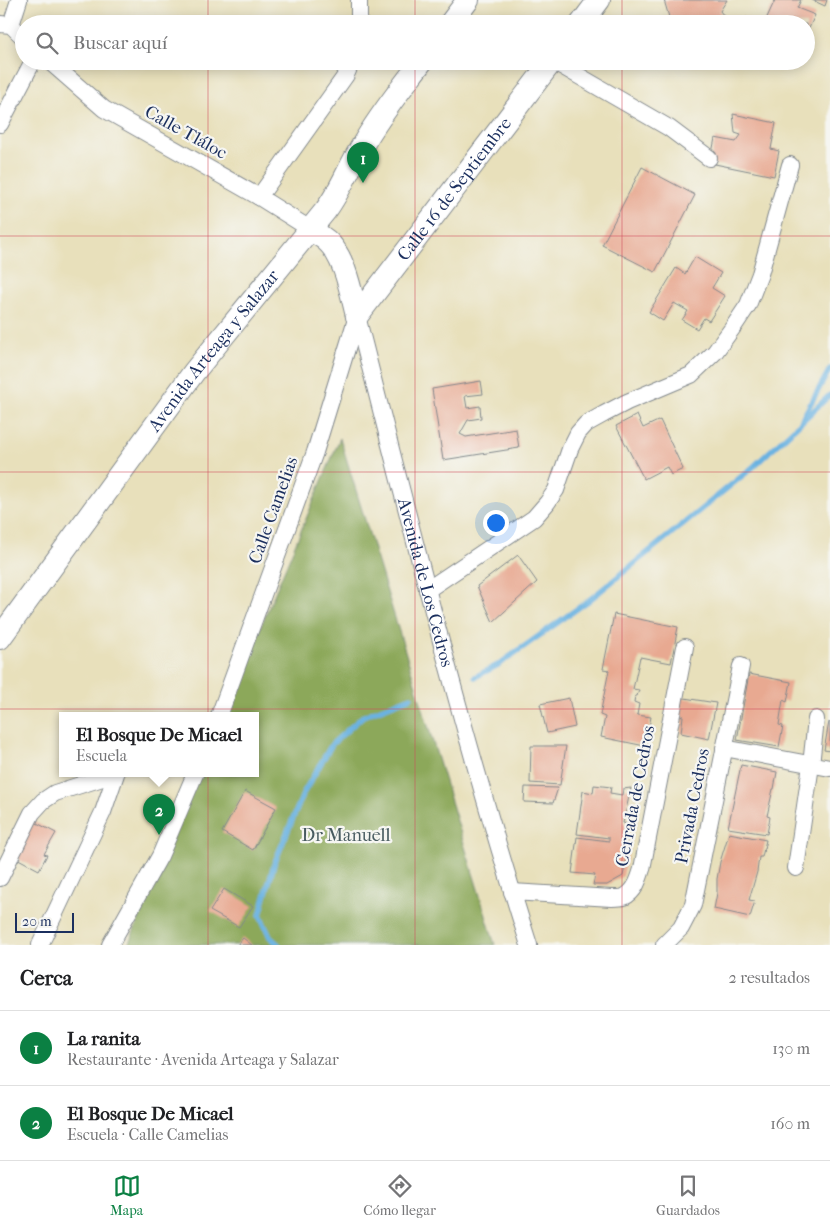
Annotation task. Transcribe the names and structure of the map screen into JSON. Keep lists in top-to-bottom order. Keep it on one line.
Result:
{"streets":{"street":["Calle Tláloc","Calle 16 de Septiembre","Avenida Arteaga y Salazar","Calle Camelias","Avenida de Los Cedros","Cerrada de Cedros","Privada Cedros"]},"crossings":[["Calle Tláloc","Avenida Arteaga y Salazar"],["Calle Tláloc","Avenida de Los Cedros"],["Calle 16 de Septiembre","Calle Camelias"],["Calle 16 de Septiembre","Avenida de Los Cedros"],["Avenida Arteaga y Salazar","Avenida de Los Cedros"],["Calle Camelias","Avenida de Los Cedros"],["Avenida de Los Cedros","Cerrada de Cedros"]],"parks":["Dr Manuell"],"scale_bar":"20 m","page":{"search":"Buscar aquí","pins":["1","2"],"popup":["El Bosque De Micael","Escuela"],"scale":"20 m","heading":["Cerca","2 resultados"],"list":[{"mark":"1","name":"La ranita","note":"Restaurante · Avenida Arteaga y Salazar","value":"130 m"},{"mark":"2","name":"El Bosque De Micael","note":"Escuela · Calle Camelias","value":"160 m"}],"nav":["Mapa","Cómo llegar","Guardados"]}}
